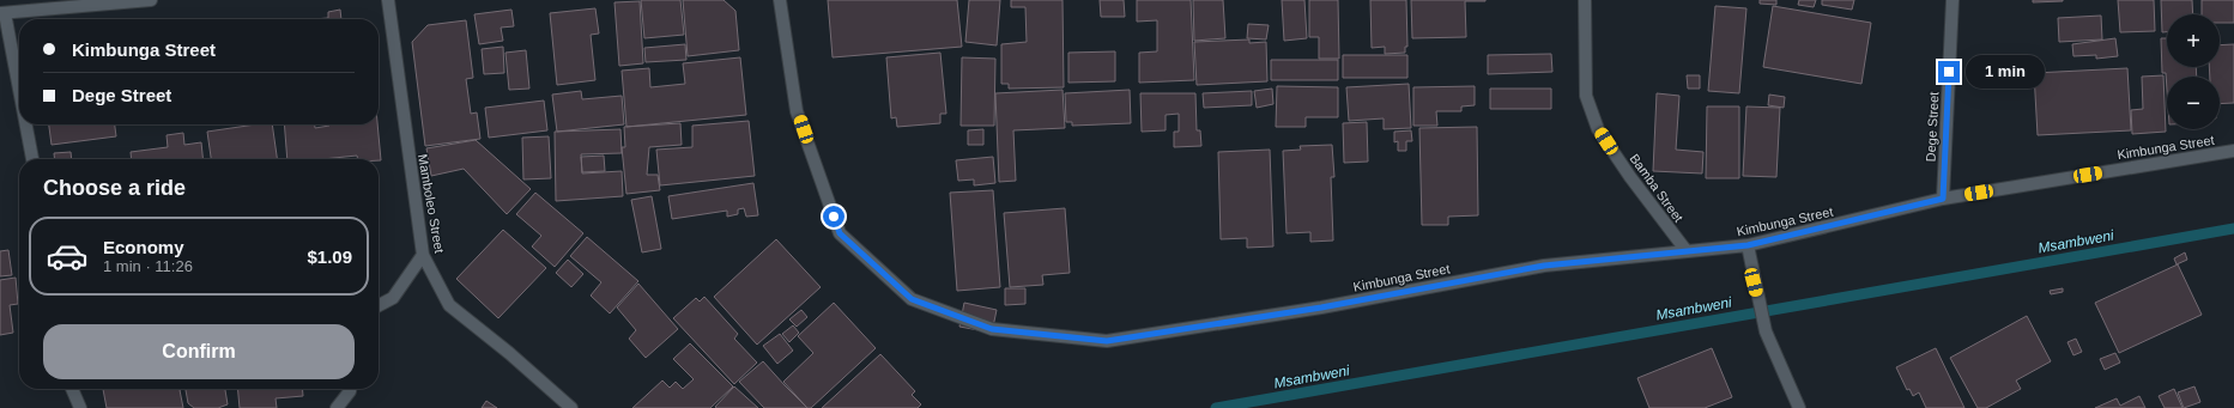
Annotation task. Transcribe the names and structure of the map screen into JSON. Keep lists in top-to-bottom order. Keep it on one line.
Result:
{"streets":{"street":["Dege Street","Kimbunga Street","Bamba Street","Mamboleo Street"]},"crossings":[["Dege Street","Kimbunga Street"],["Kimbunga Street","Bamba Street"]],"water":["Msambweni"],"page":{"map_buttons":["+","−"],"banner":["Kimbunga Street","Dege Street"],"bubble":"1 min","heading":"Choose a ride","list":[{"name":"Economy","note":"1 min · 11:26","value":"$1.09"}],"buttons":"Confirm"}}
